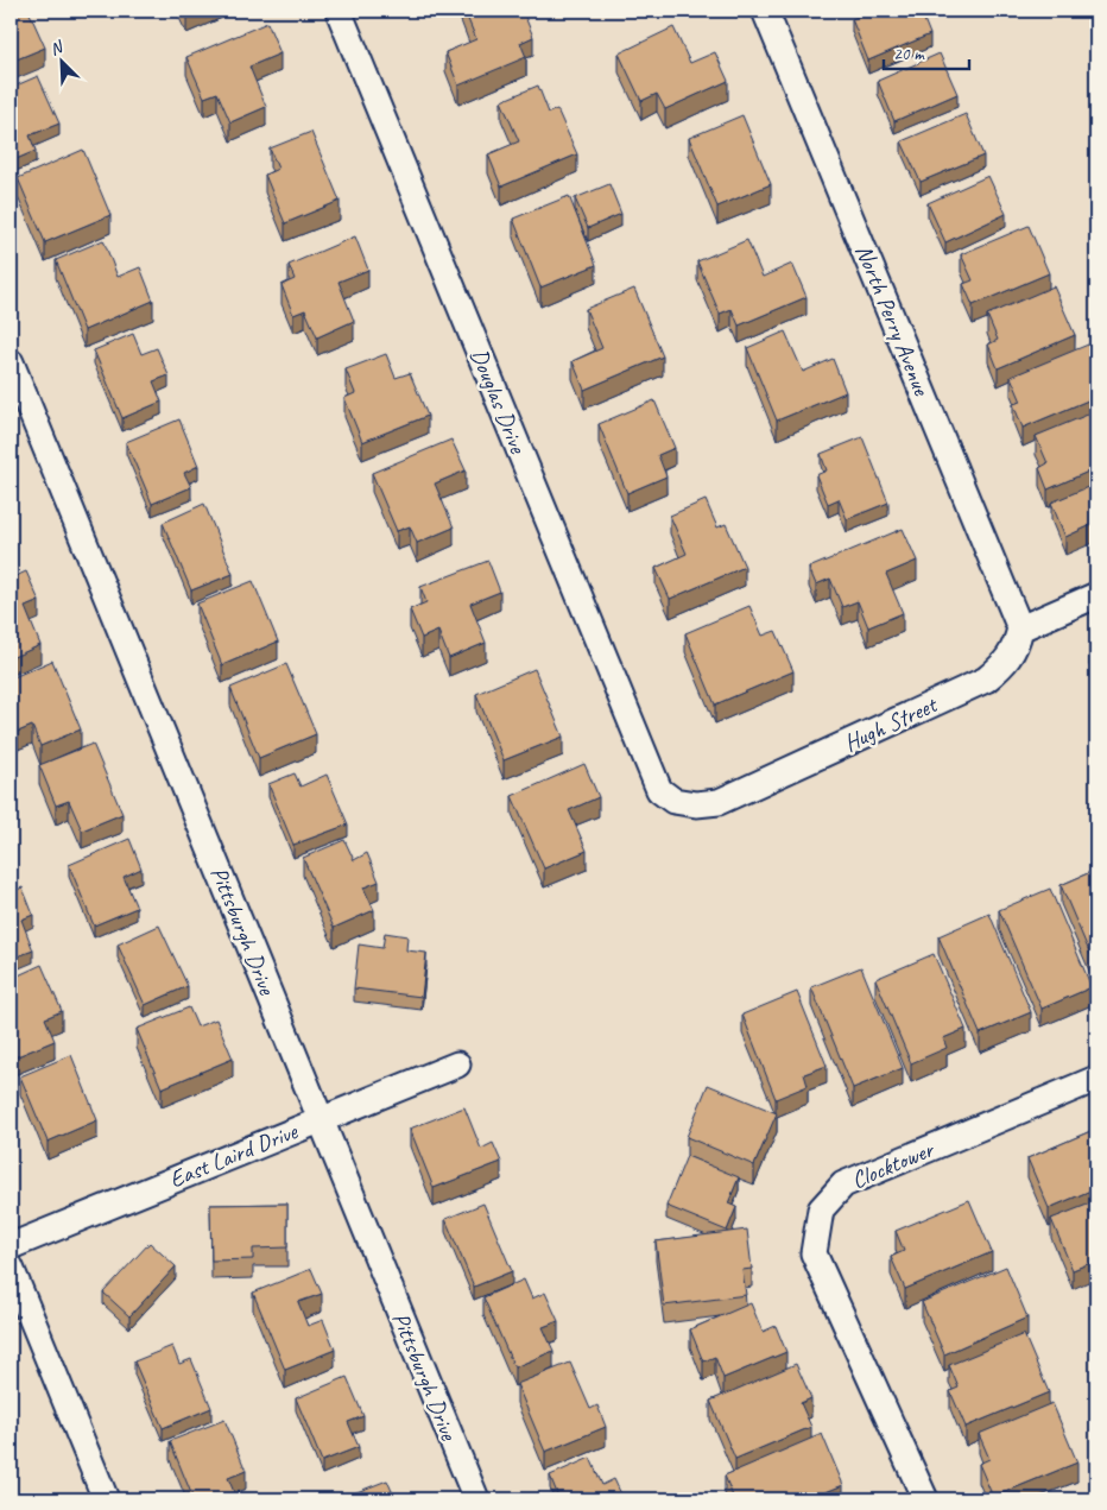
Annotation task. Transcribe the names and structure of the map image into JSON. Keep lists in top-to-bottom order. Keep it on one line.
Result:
{"streets":{"street":["North Perry Avenue","Douglas Drive","Hugh Street","Pittsburgh Drive","East Laird Drive","Clocktower"]},"crossings":[["North Perry Avenue","Hugh Street"],["Douglas Drive","Hugh Street"],["Pittsburgh Drive","East Laird Drive"]],"scale_bar":"20 m","north":"top left"}
